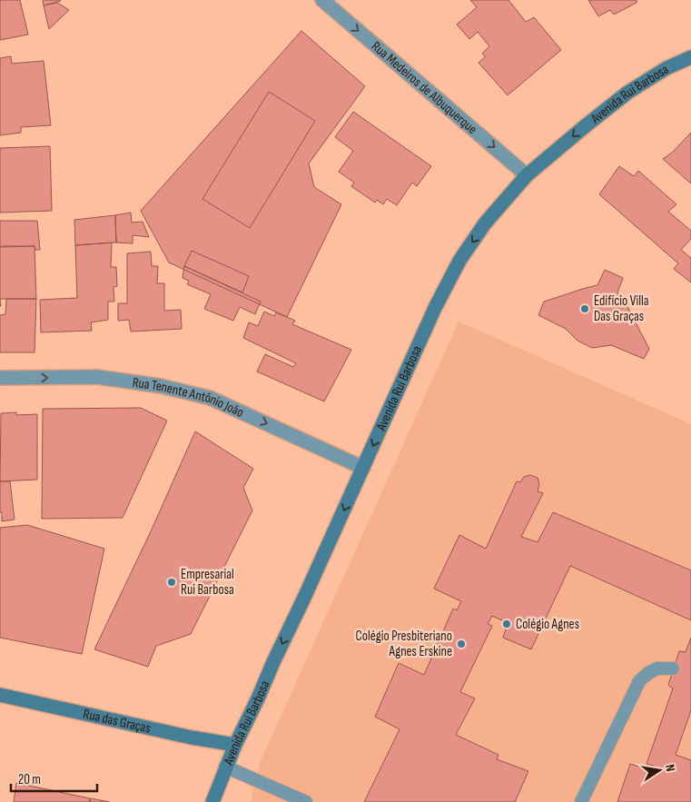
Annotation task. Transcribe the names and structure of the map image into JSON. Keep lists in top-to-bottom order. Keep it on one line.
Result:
{"streets":{"main road":["Avenida Rui Barbosa","Rua das Graças"],"street":["Rua Medeiros de Albuquerque","Rua Tenente Antônio João"]},"crossings":[["Rua Medeiros de Albuquerque","Avenida Rui Barbosa"],["Avenida Rui Barbosa","Rua Tenente Antônio João"],["Avenida Rui Barbosa","Rua das Graças"]],"one_way":["Rua Medeiros de Albuquerque","Avenida Rui Barbosa","Rua Tenente Antônio João"],"places":["Edifício Villa Das Graças","Empresarial Rui Barbosa","Colégio Agnes","Colégio Presbiteriano Agnes Erskine"],"scale_bar":"20 m","north":"right"}
